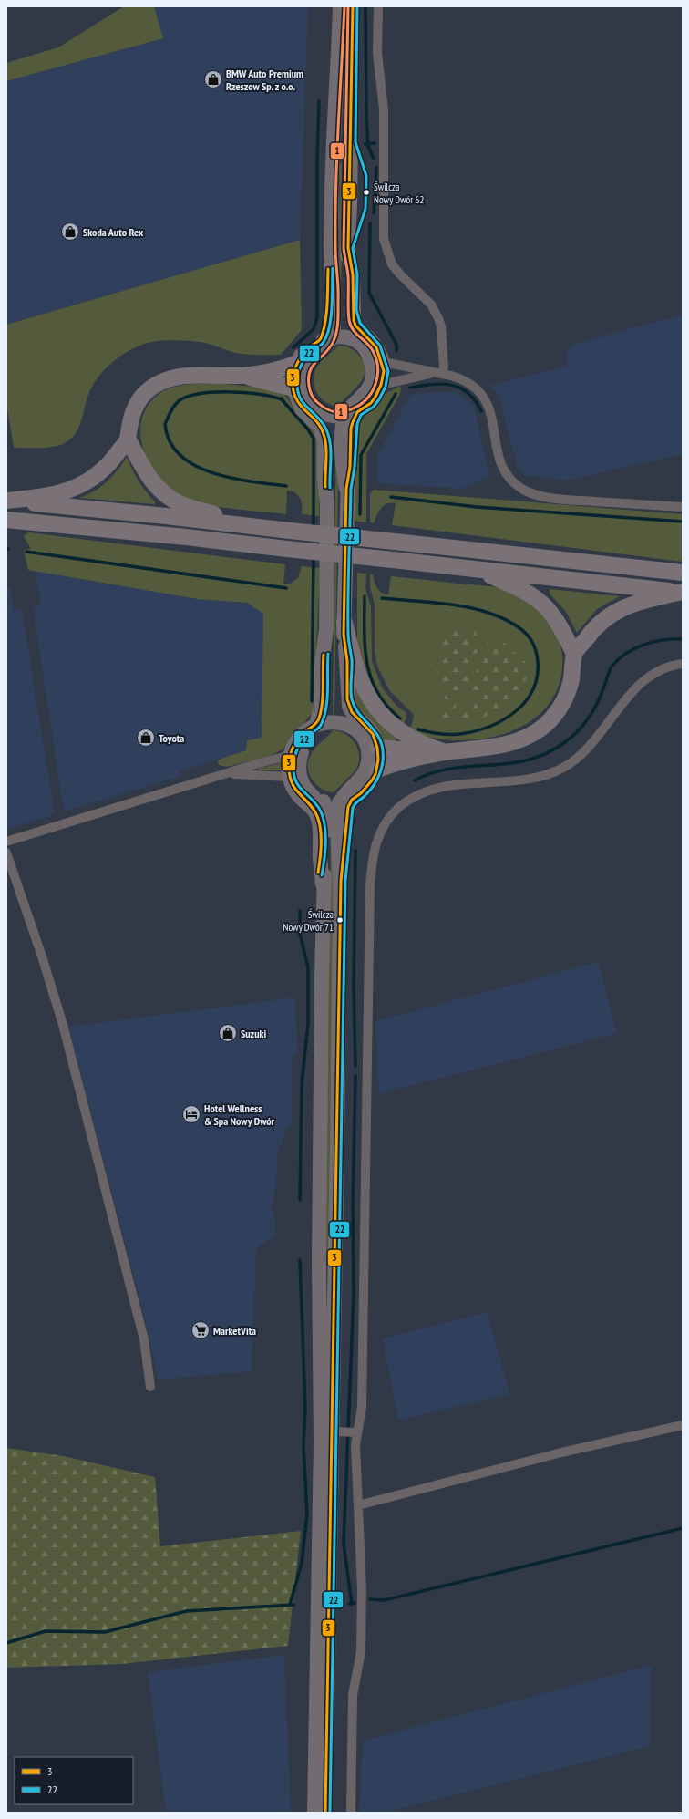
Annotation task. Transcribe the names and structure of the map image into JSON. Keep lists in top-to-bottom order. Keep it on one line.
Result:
{"places":{"shop":["BMW Auto Premium Rzeszow Sp. z o.o.","Skoda Auto Rex","Toyota","Suzuki"],"other":["Świlcza Nowy Dwór 62","Świlcza Nowy Dwór 71"],"hotel":["Hotel Wellness & Spa Nowy Dwór"],"supermarket":["MarketVita"]},"lines":["transit line 3","transit line 22","transit line 1"],"legend":["3","22"]}
